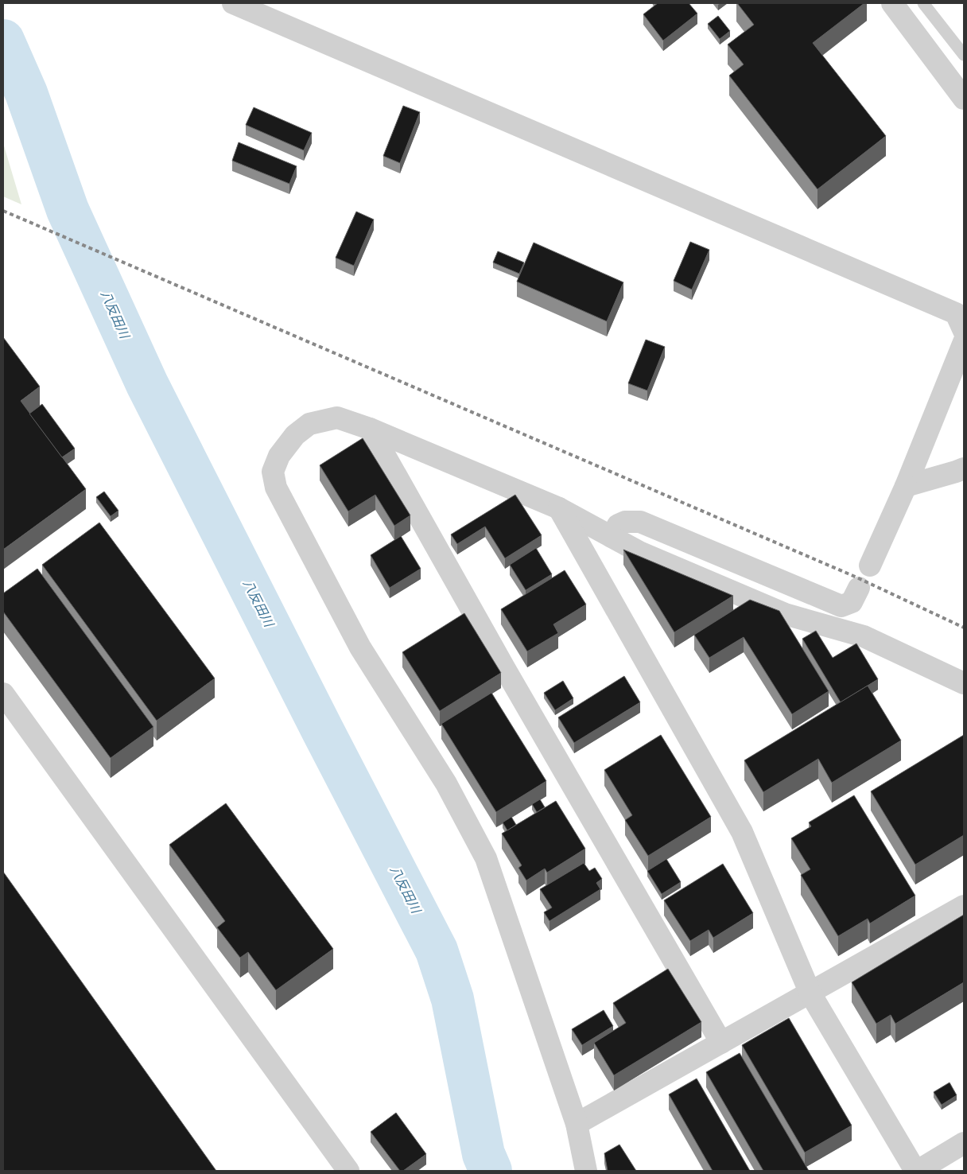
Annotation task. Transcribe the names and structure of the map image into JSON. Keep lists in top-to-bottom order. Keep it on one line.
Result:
{"water":["八反田川"]}
